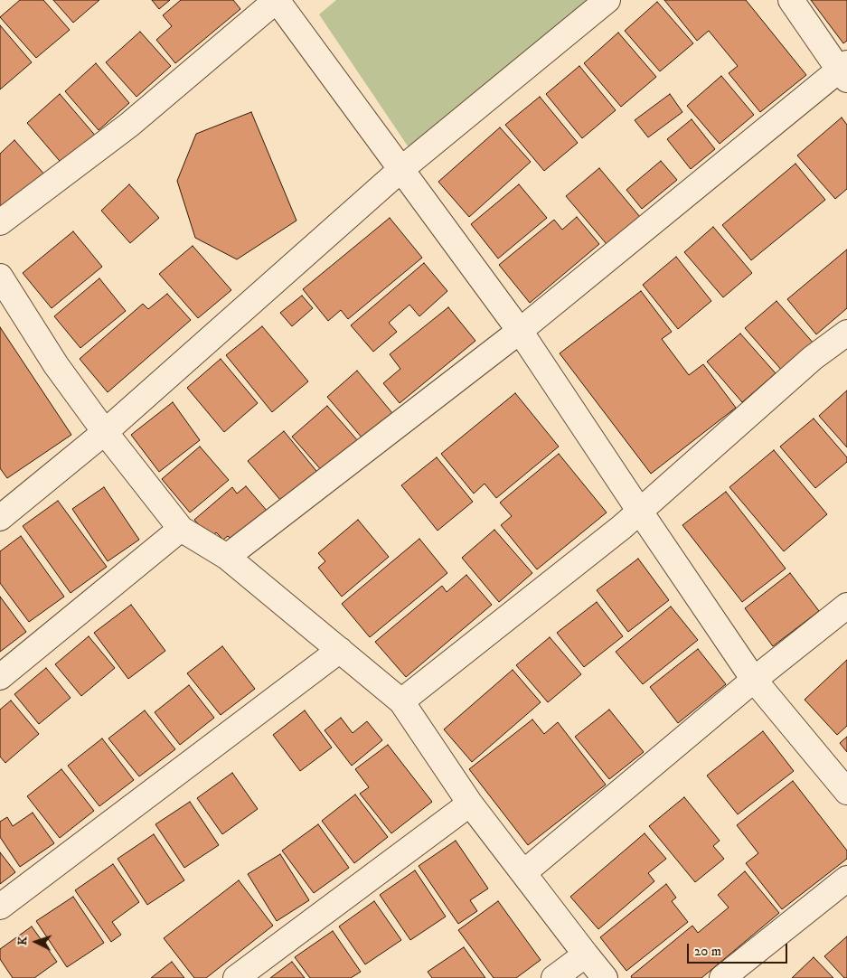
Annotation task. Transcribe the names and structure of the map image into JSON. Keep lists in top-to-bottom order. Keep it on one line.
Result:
{"scale_bar":"20 m","north":"left"}
